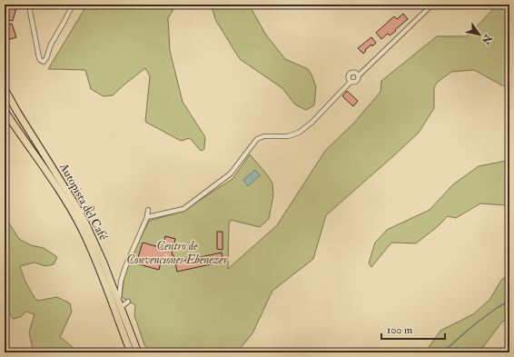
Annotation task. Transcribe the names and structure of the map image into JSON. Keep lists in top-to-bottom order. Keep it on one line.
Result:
{"streets":{"highway":["Autopista del Café"]},"parks":["Centro de Convenciones Ebenezer"],"scale_bar":"100 m","north":"bottom right"}
